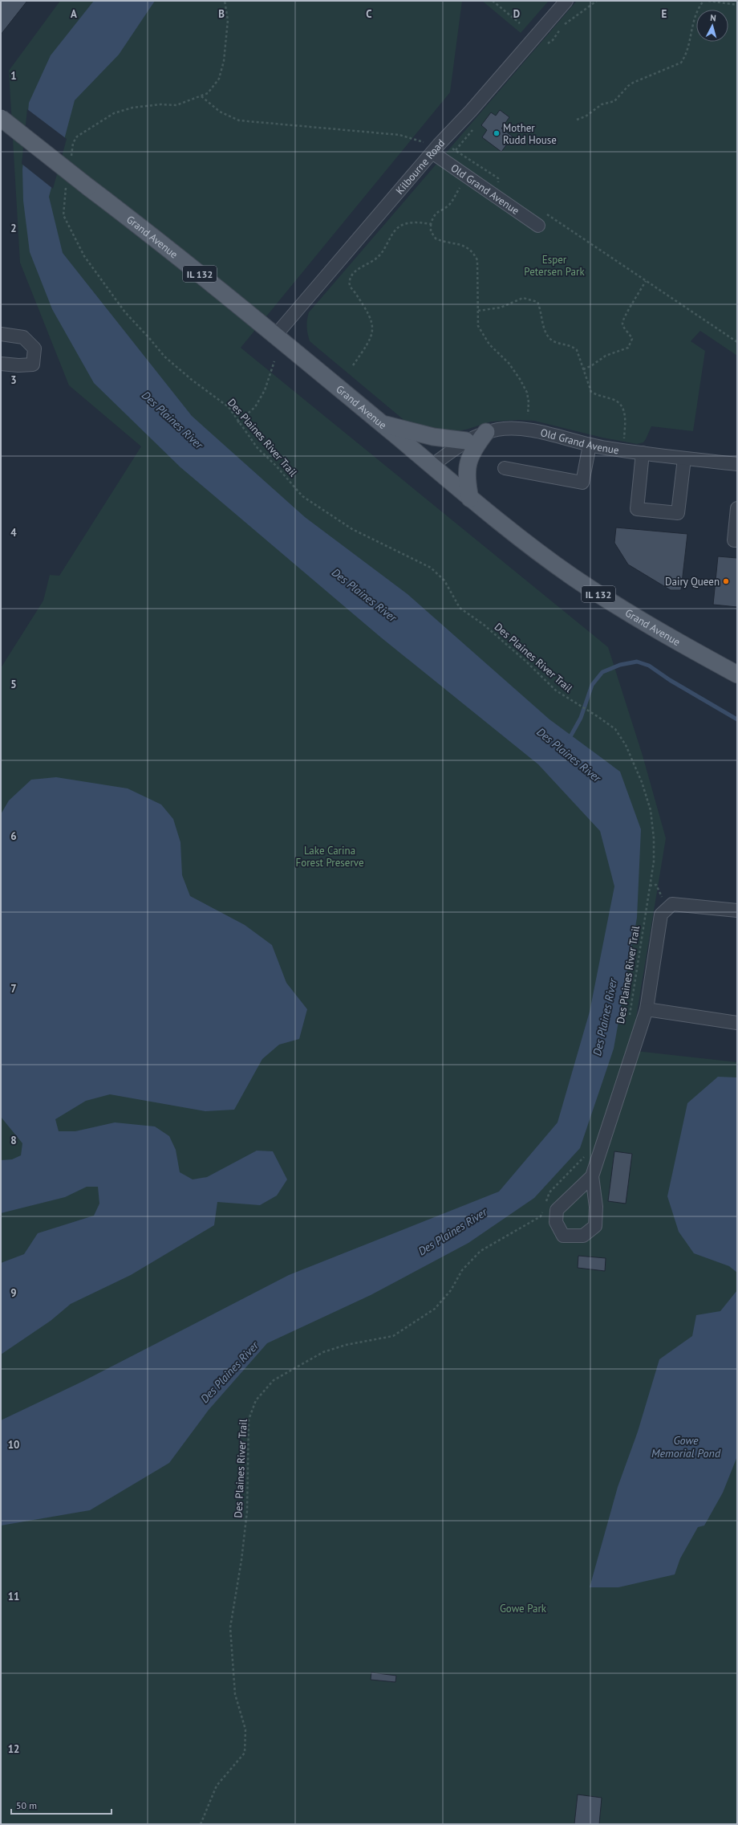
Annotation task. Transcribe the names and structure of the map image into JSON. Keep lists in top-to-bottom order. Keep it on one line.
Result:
{"streets":{"main road":["Grand Avenue","IL 132"],"street":["Kilbourne Road","Old Grand Avenue"],"path":["Des Plaines River Trail"]},"crossings":[["Kilbourne Road","Old Grand Avenue"],["Kilbourne Road","Grand Avenue"],["Old Grand Avenue","Grand Avenue"]],"water":["Des Plaines River","Gowe Memorial Pond"],"parks":["Esper Petersen Park","Lake Carina Forest Preserve","Gowe Park"],"places":["Mother Rudd House","Dairy Queen"],"scale_bar":"50 m","north":"top","grid":{"columns":["A","B","C","D","E"],"rows":["1","2","3","4","5","6","7","8","9","10","11","12"]}}
